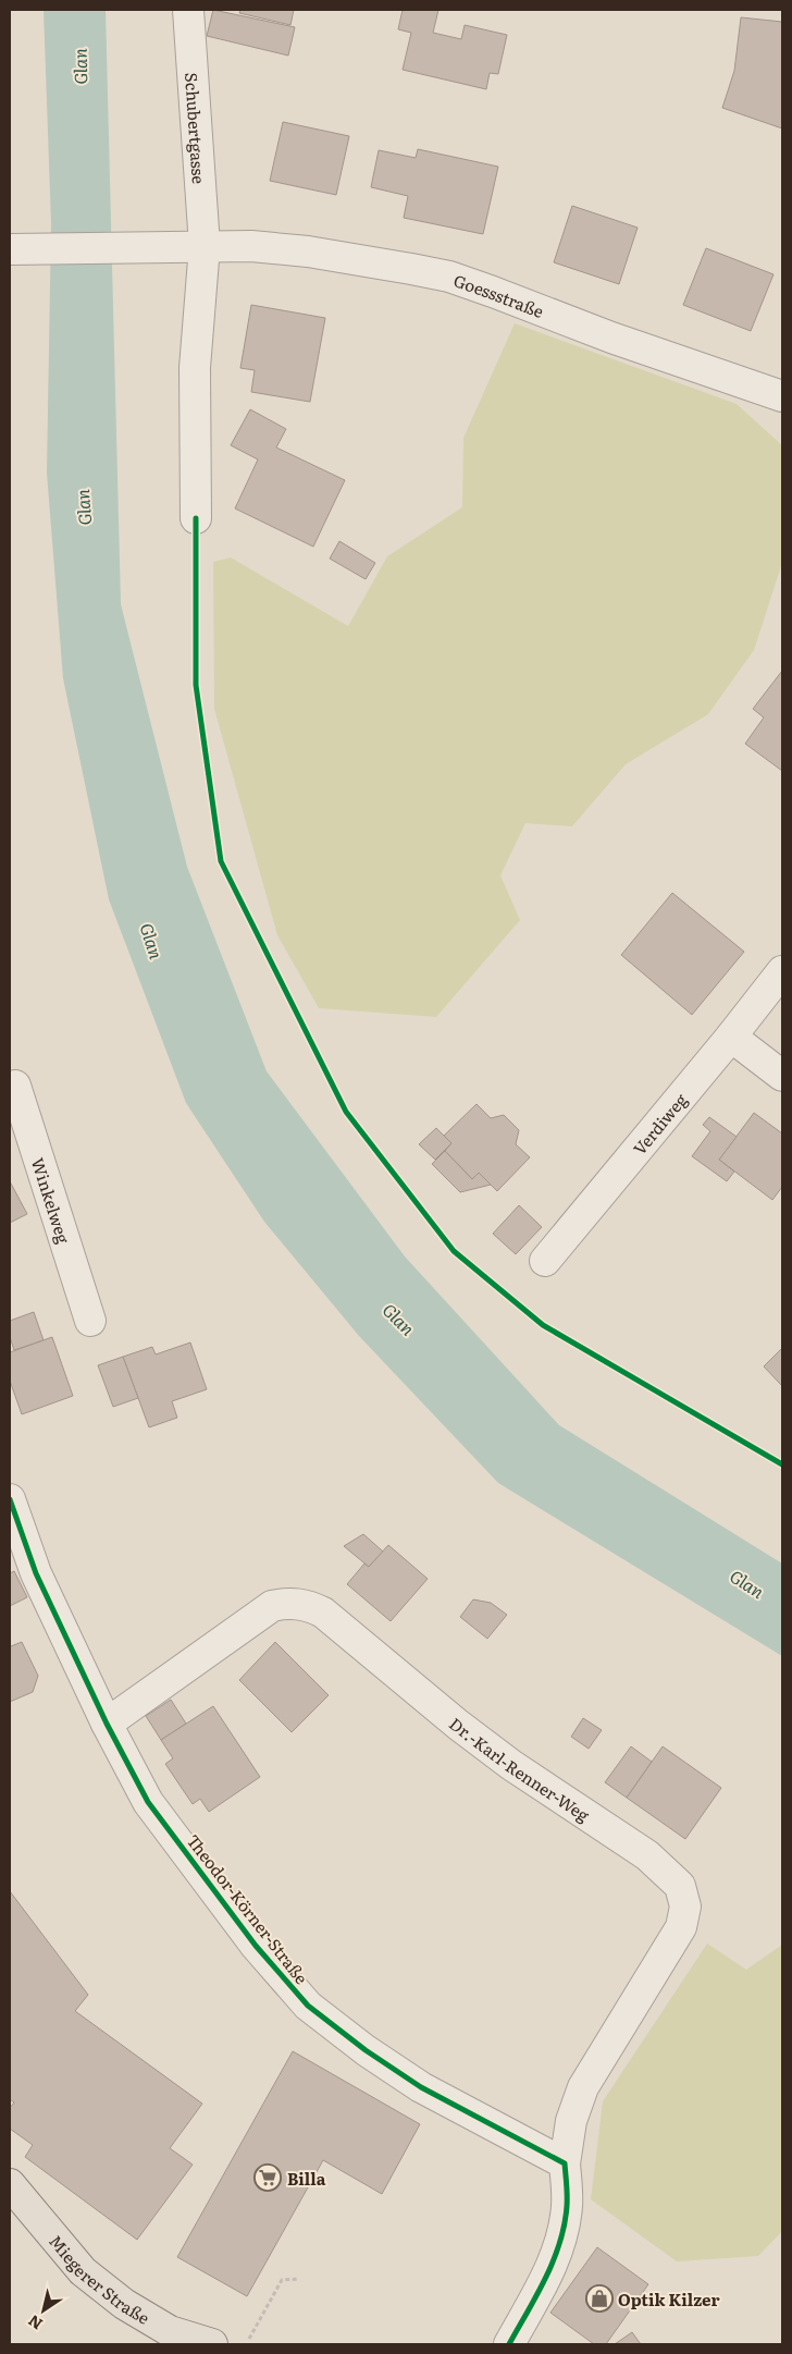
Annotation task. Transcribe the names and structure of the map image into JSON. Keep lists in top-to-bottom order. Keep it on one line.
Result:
{"streets":{"main road":["Miegerer Straße"],"street":["Schubertgasse","Goessstraße","Verdiweg","Winkelweg","Dr.-Karl-Renner-Weg","Theodor-Körner-Straße"]},"crossings":[["Schubertgasse","Goessstraße"],["Dr.-Karl-Renner-Weg","Theodor-Körner-Straße"]],"water":["Glan"],"places":{"supermarket":["Billa"],"shop":["Optik Kilzer"]},"north":"bottom left"}
